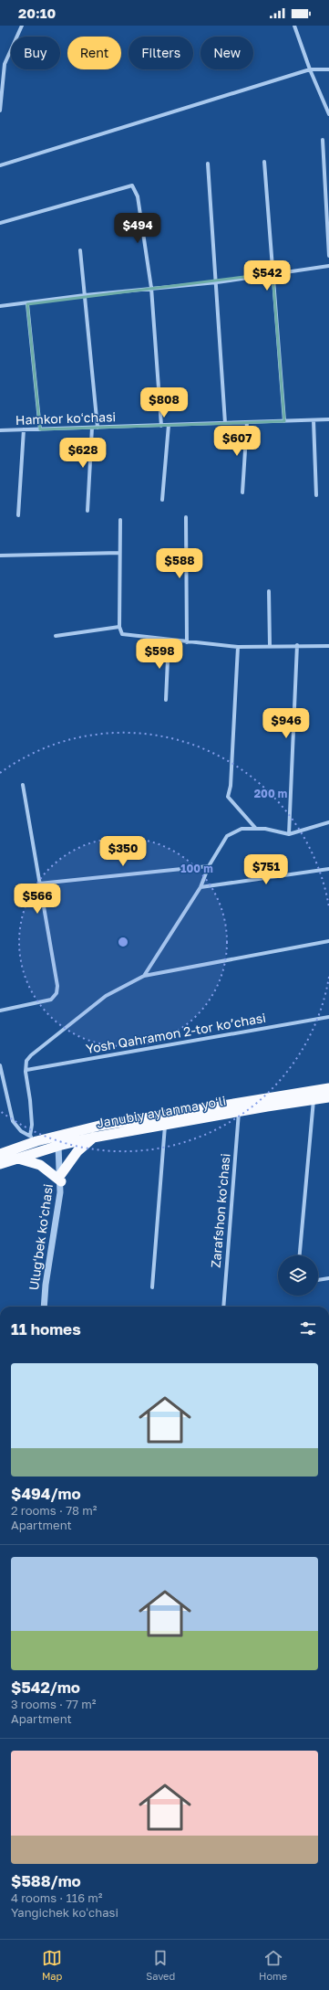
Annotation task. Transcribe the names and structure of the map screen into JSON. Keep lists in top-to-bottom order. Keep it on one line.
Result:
{"streets":{"highway":["Janubiy aylanma yoʻli"],"street":["Hamkor koʻchasi","Yosh Qahramon 2-tor koʼchasi","Zarafshon koʻchasi","Ulugʻbek koʻchasi"]},"crossings":[["Janubiy aylanma yoʻli","Zarafshon koʻchasi"],["Janubiy aylanma yoʻli","Ulugʻbek koʻchasi"]],"page":{"status":"20:10","chip":["Buy","Rent","Filters","New"],"price":["$494","$542","$808","$607","$628","$588","$598","$946","$350","$751","$566"],"heading":"11 homes","list":[{"name":"$494/mo","note":"2 rooms · 78 m² · Apartment"},{"name":"$542/mo","note":"3 rooms · 77 m² · Apartment"},{"name":"$588/mo","note":"4 rooms · 116 m² · Yangichek koʻchasi"}],"tabs":["Map","Saved","Home"]},"rings":["200 m","100 m"]}
